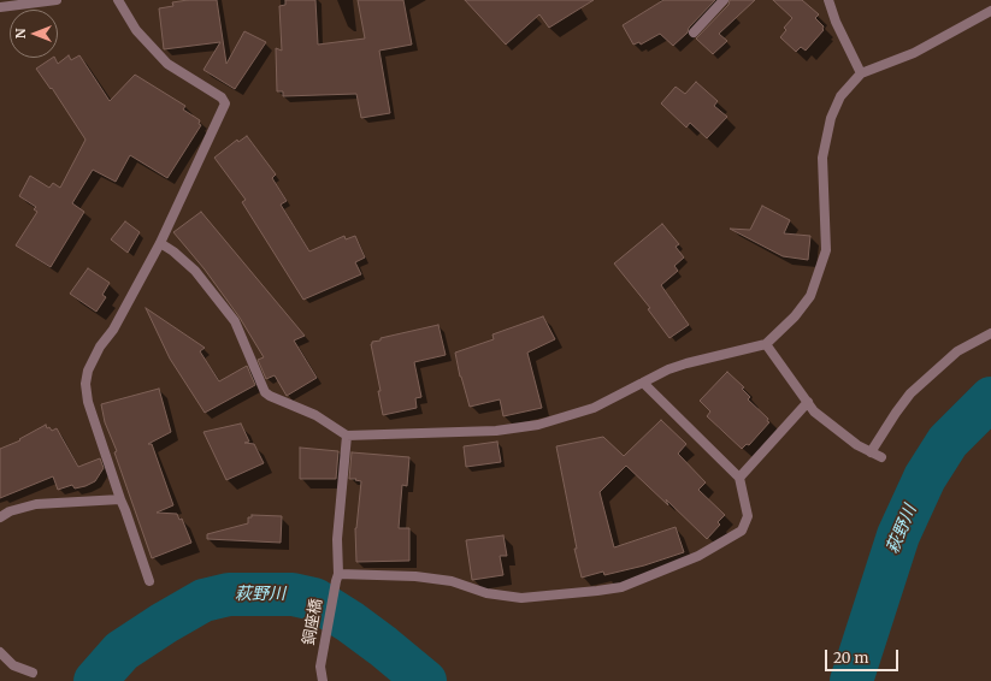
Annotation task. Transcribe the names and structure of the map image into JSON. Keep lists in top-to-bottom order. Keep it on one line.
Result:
{"streets":{"street":["銅座橋"]},"water":["萩野川"],"scale_bar":"20 m","north":"left"}
